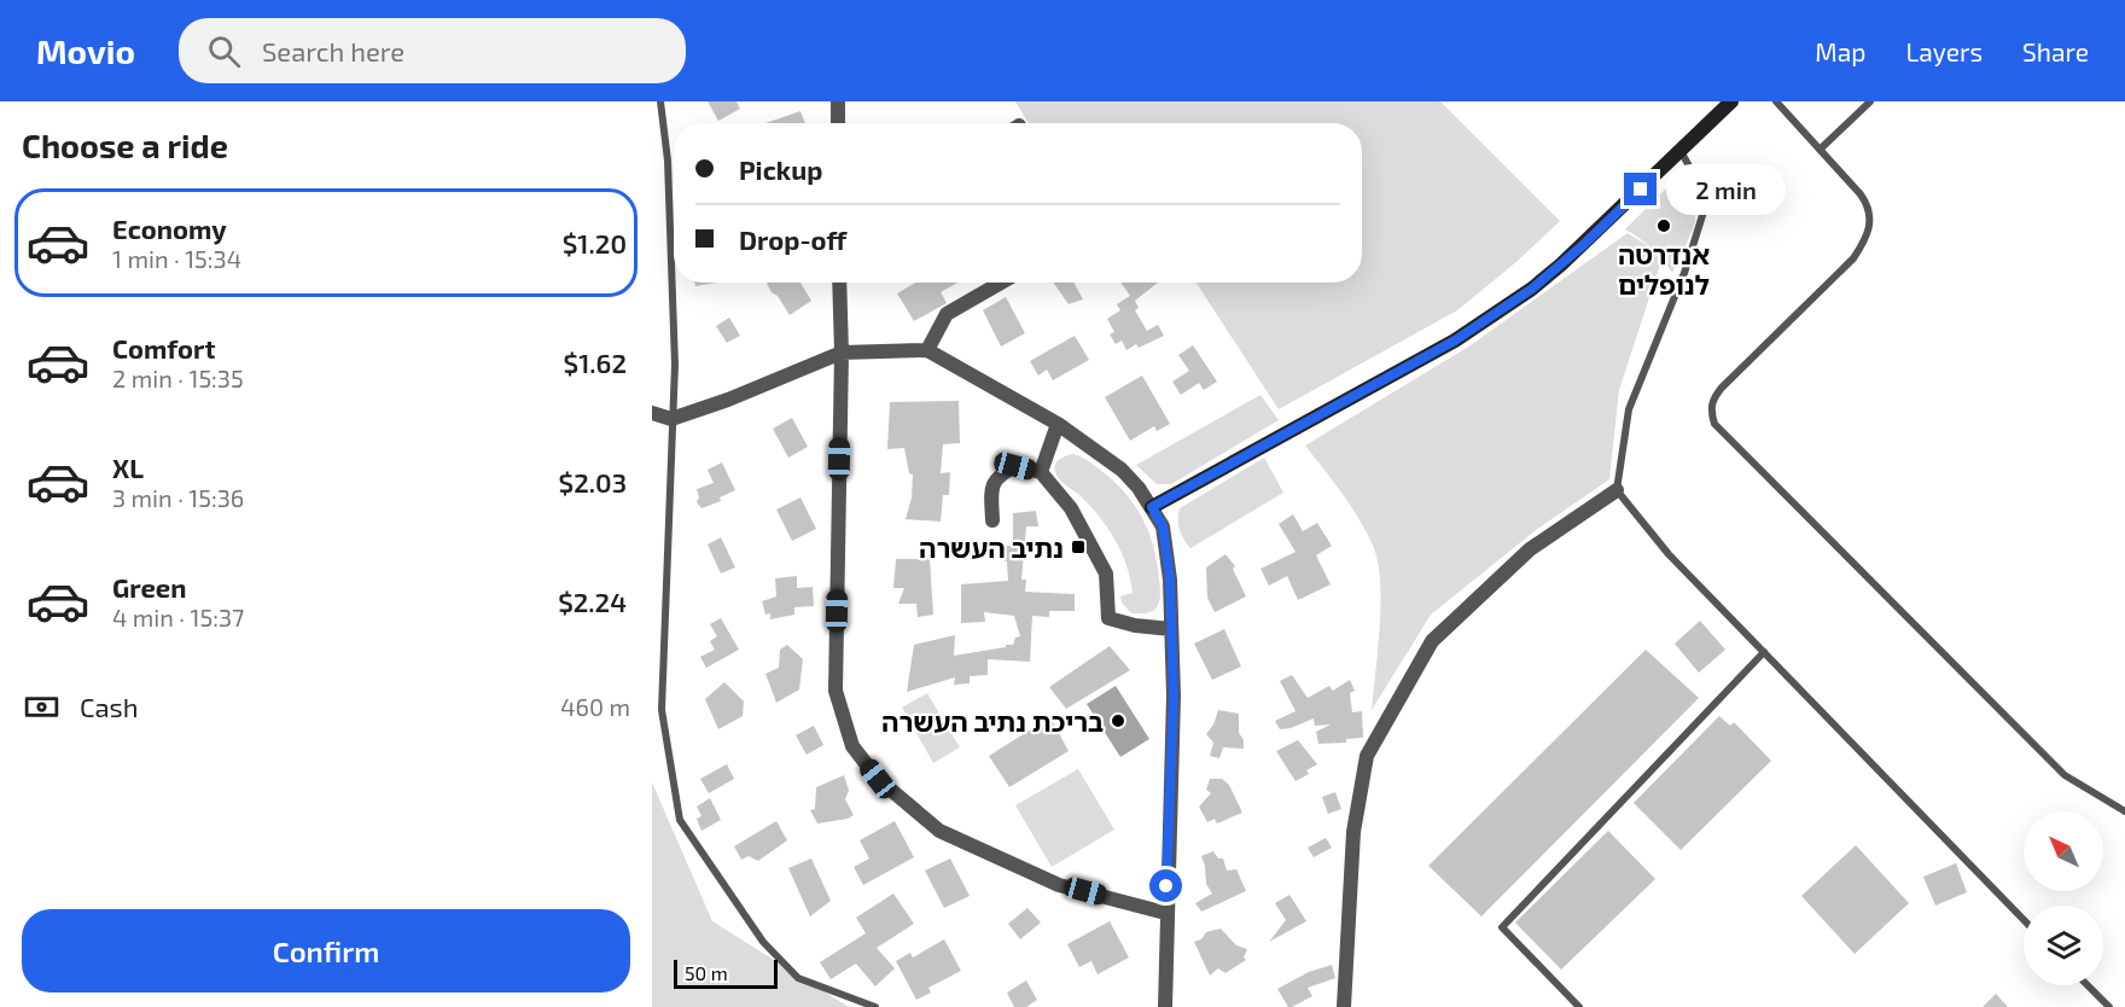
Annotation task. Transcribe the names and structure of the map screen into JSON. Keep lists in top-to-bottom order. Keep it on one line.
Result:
{"places":{"other":["אנדרטה לנופלים","בריכת נתיב העשרה"],"transit":["נתיב העשרה"]},"scale_bar":"50 m","north":"top left","page":{"header":"Movio","search":"Search here","nav":["Map","Layers","Share"],"heading":"Choose a ride","banner":["Pickup","Drop-off"],"bubble":"2 min","list":[{"name":"Economy","note":"1 min · 15:34","value":"$1.20"},{"name":"Comfort","note":"2 min · 15:35","value":"$1.62"},{"name":"XL","note":"3 min · 15:36","value":"$2.03"},{"name":"Green","note":"4 min · 15:37","value":"$2.24"}],"pay":["Cash","460 m"],"buttons":"Confirm","scale":"50 m"}}
